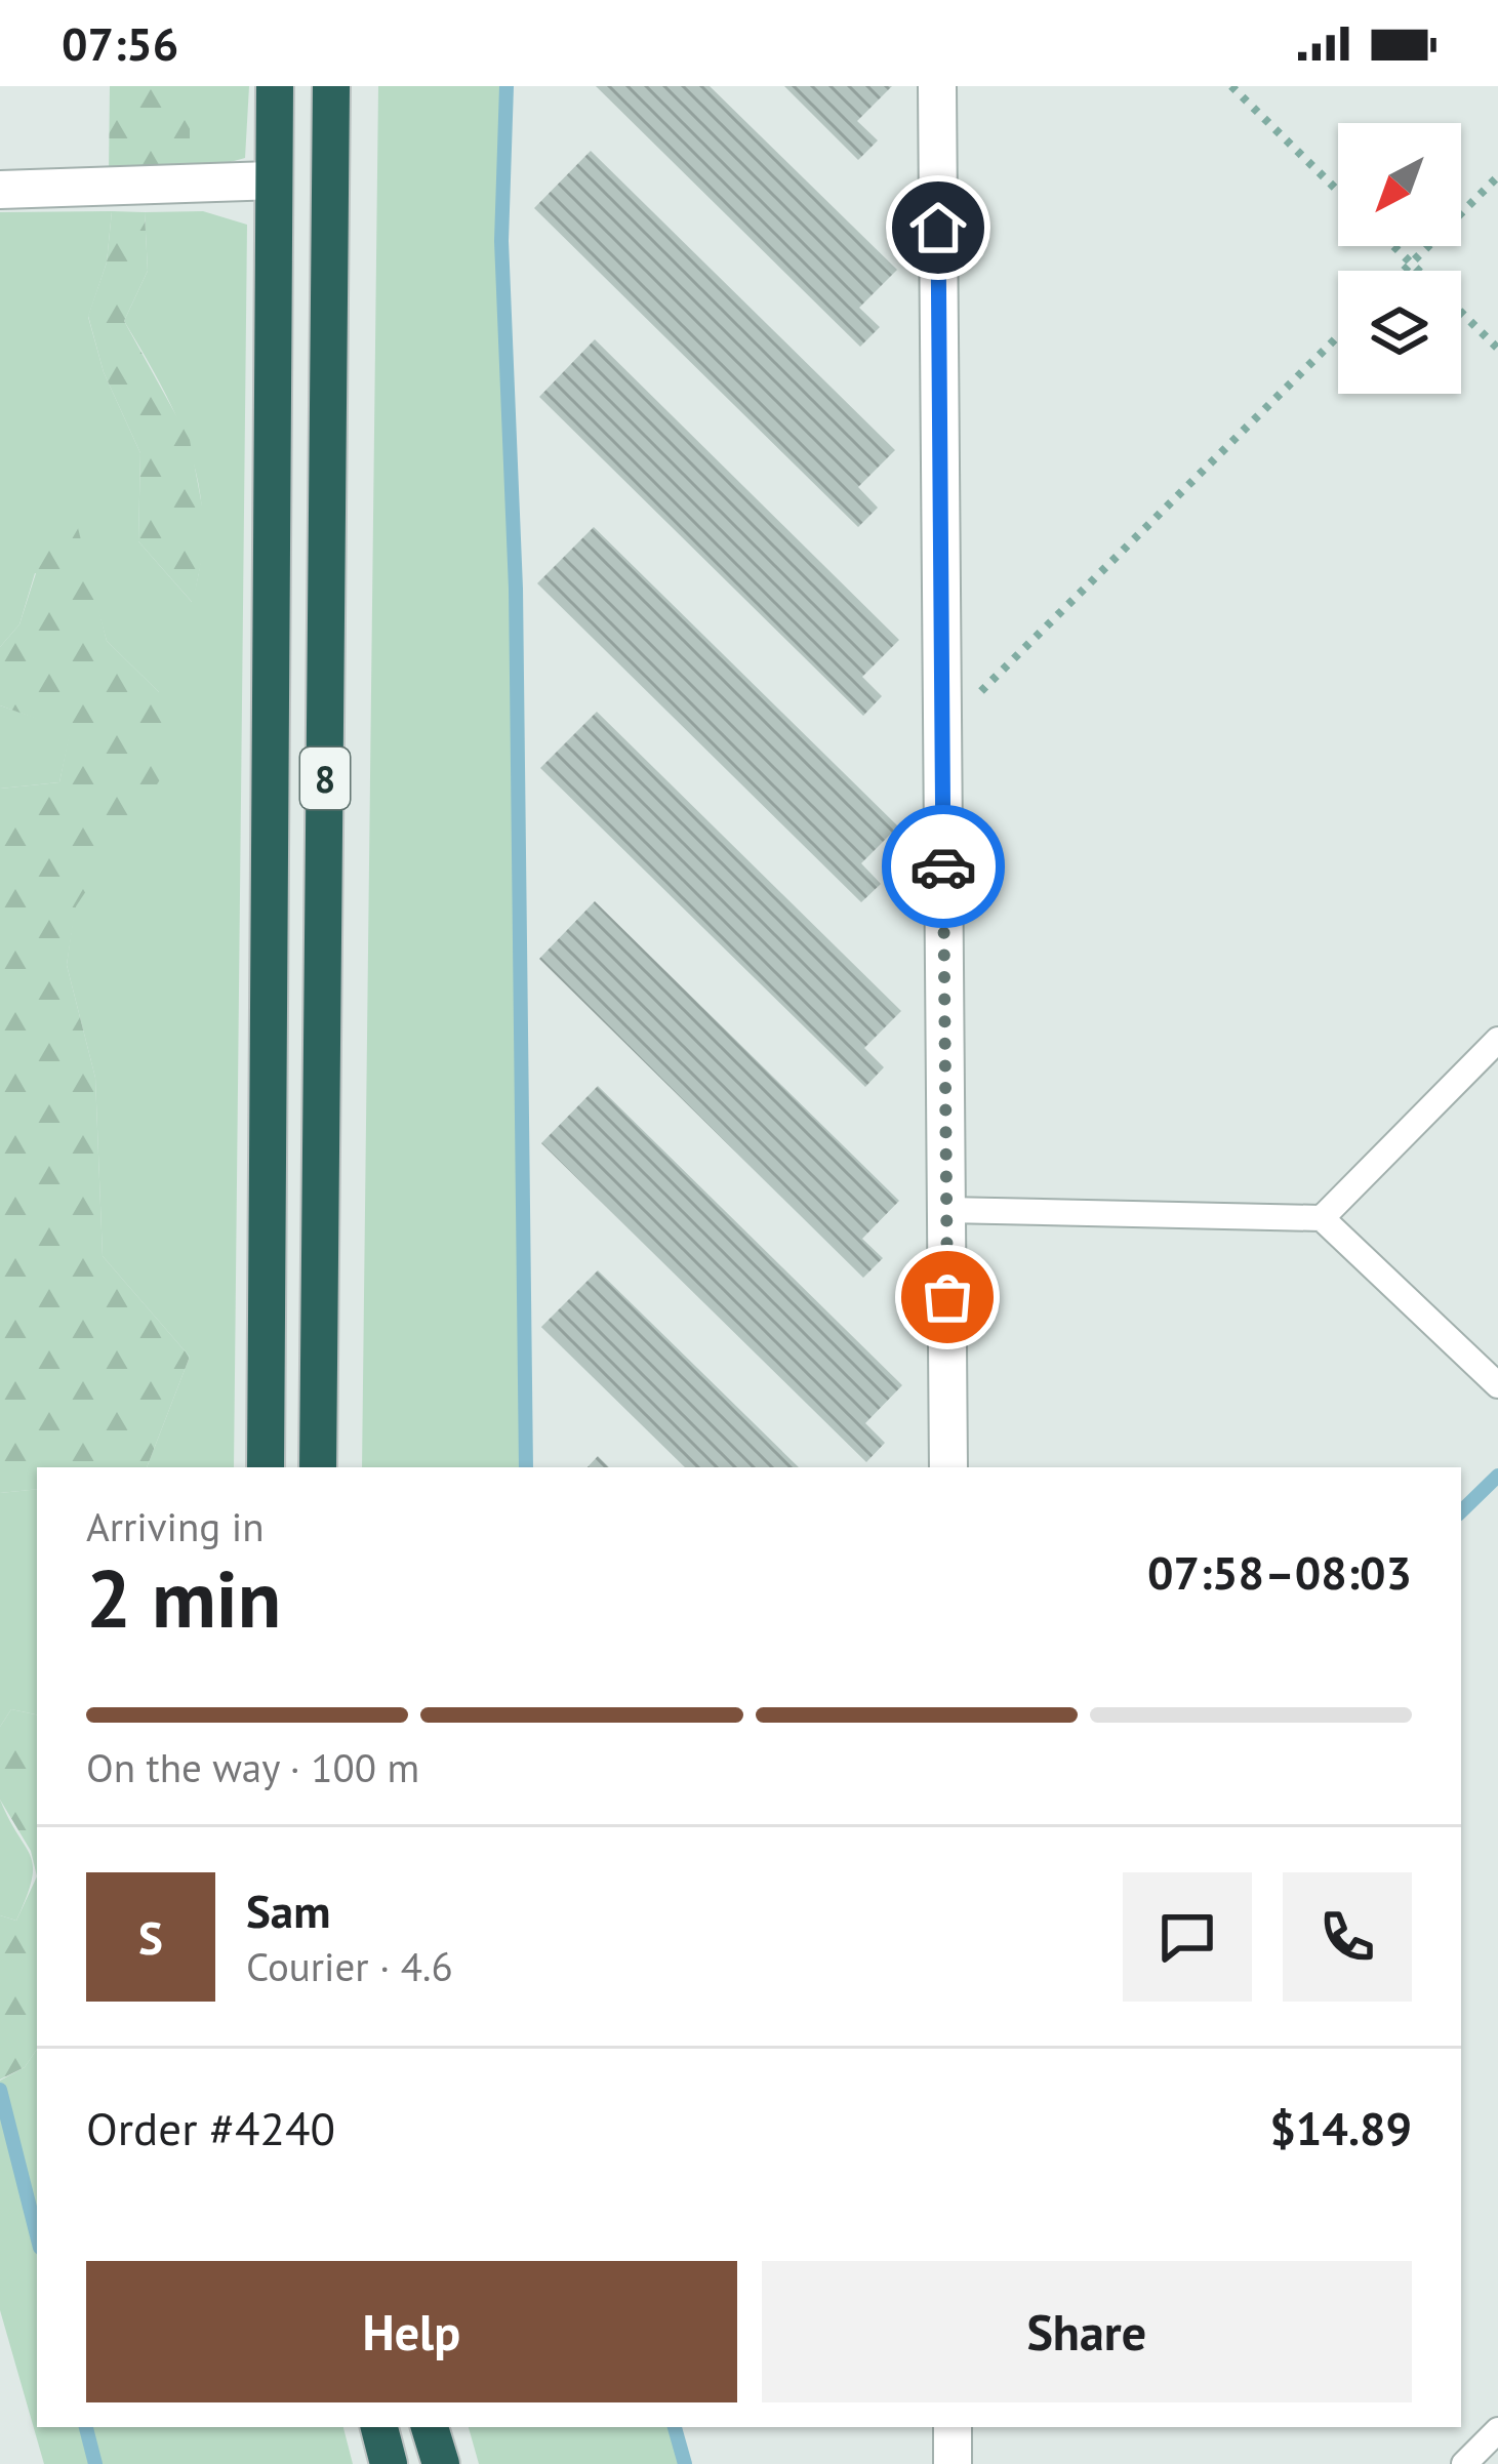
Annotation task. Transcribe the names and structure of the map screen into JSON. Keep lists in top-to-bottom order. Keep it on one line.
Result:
{"streets":{"highway":["8"]},"north":"bottom left","page":{"status":"07:56","heading":["2 min","Arriving in","07:58–08:03"],"panel":["Sam","Courier · 4.6","Order #4240","$14.89"],"bar":"On the way · 100 m","round":"S","buttons":["Help","Share"]}}
